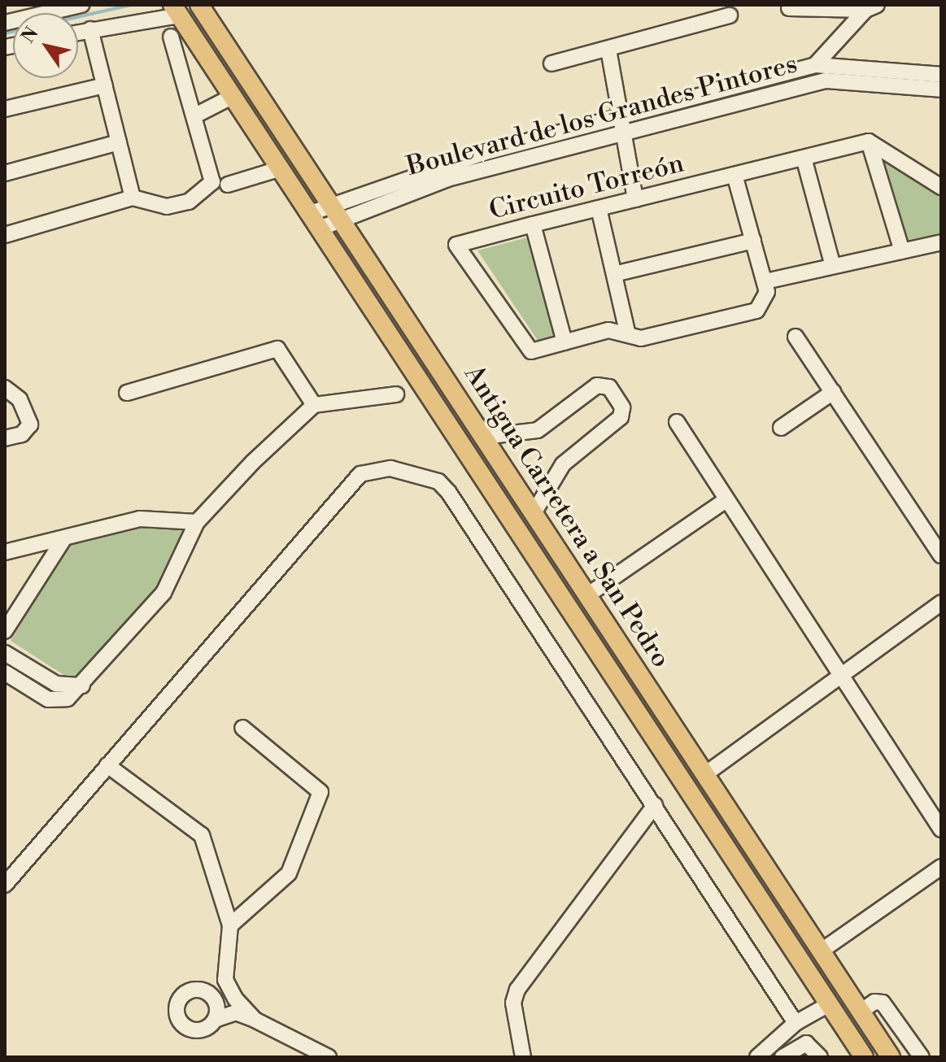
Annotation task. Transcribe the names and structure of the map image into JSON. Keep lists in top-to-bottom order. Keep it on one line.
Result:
{"streets":{"main road":["Antigua Carretera a San Pedro"],"street":["Boulevard de los Grandes Pintores","Circuito Torreón"]},"crossings":[["Boulevard de los Grandes Pintores","Antigua Carretera a San Pedro"]],"north":"top left"}
